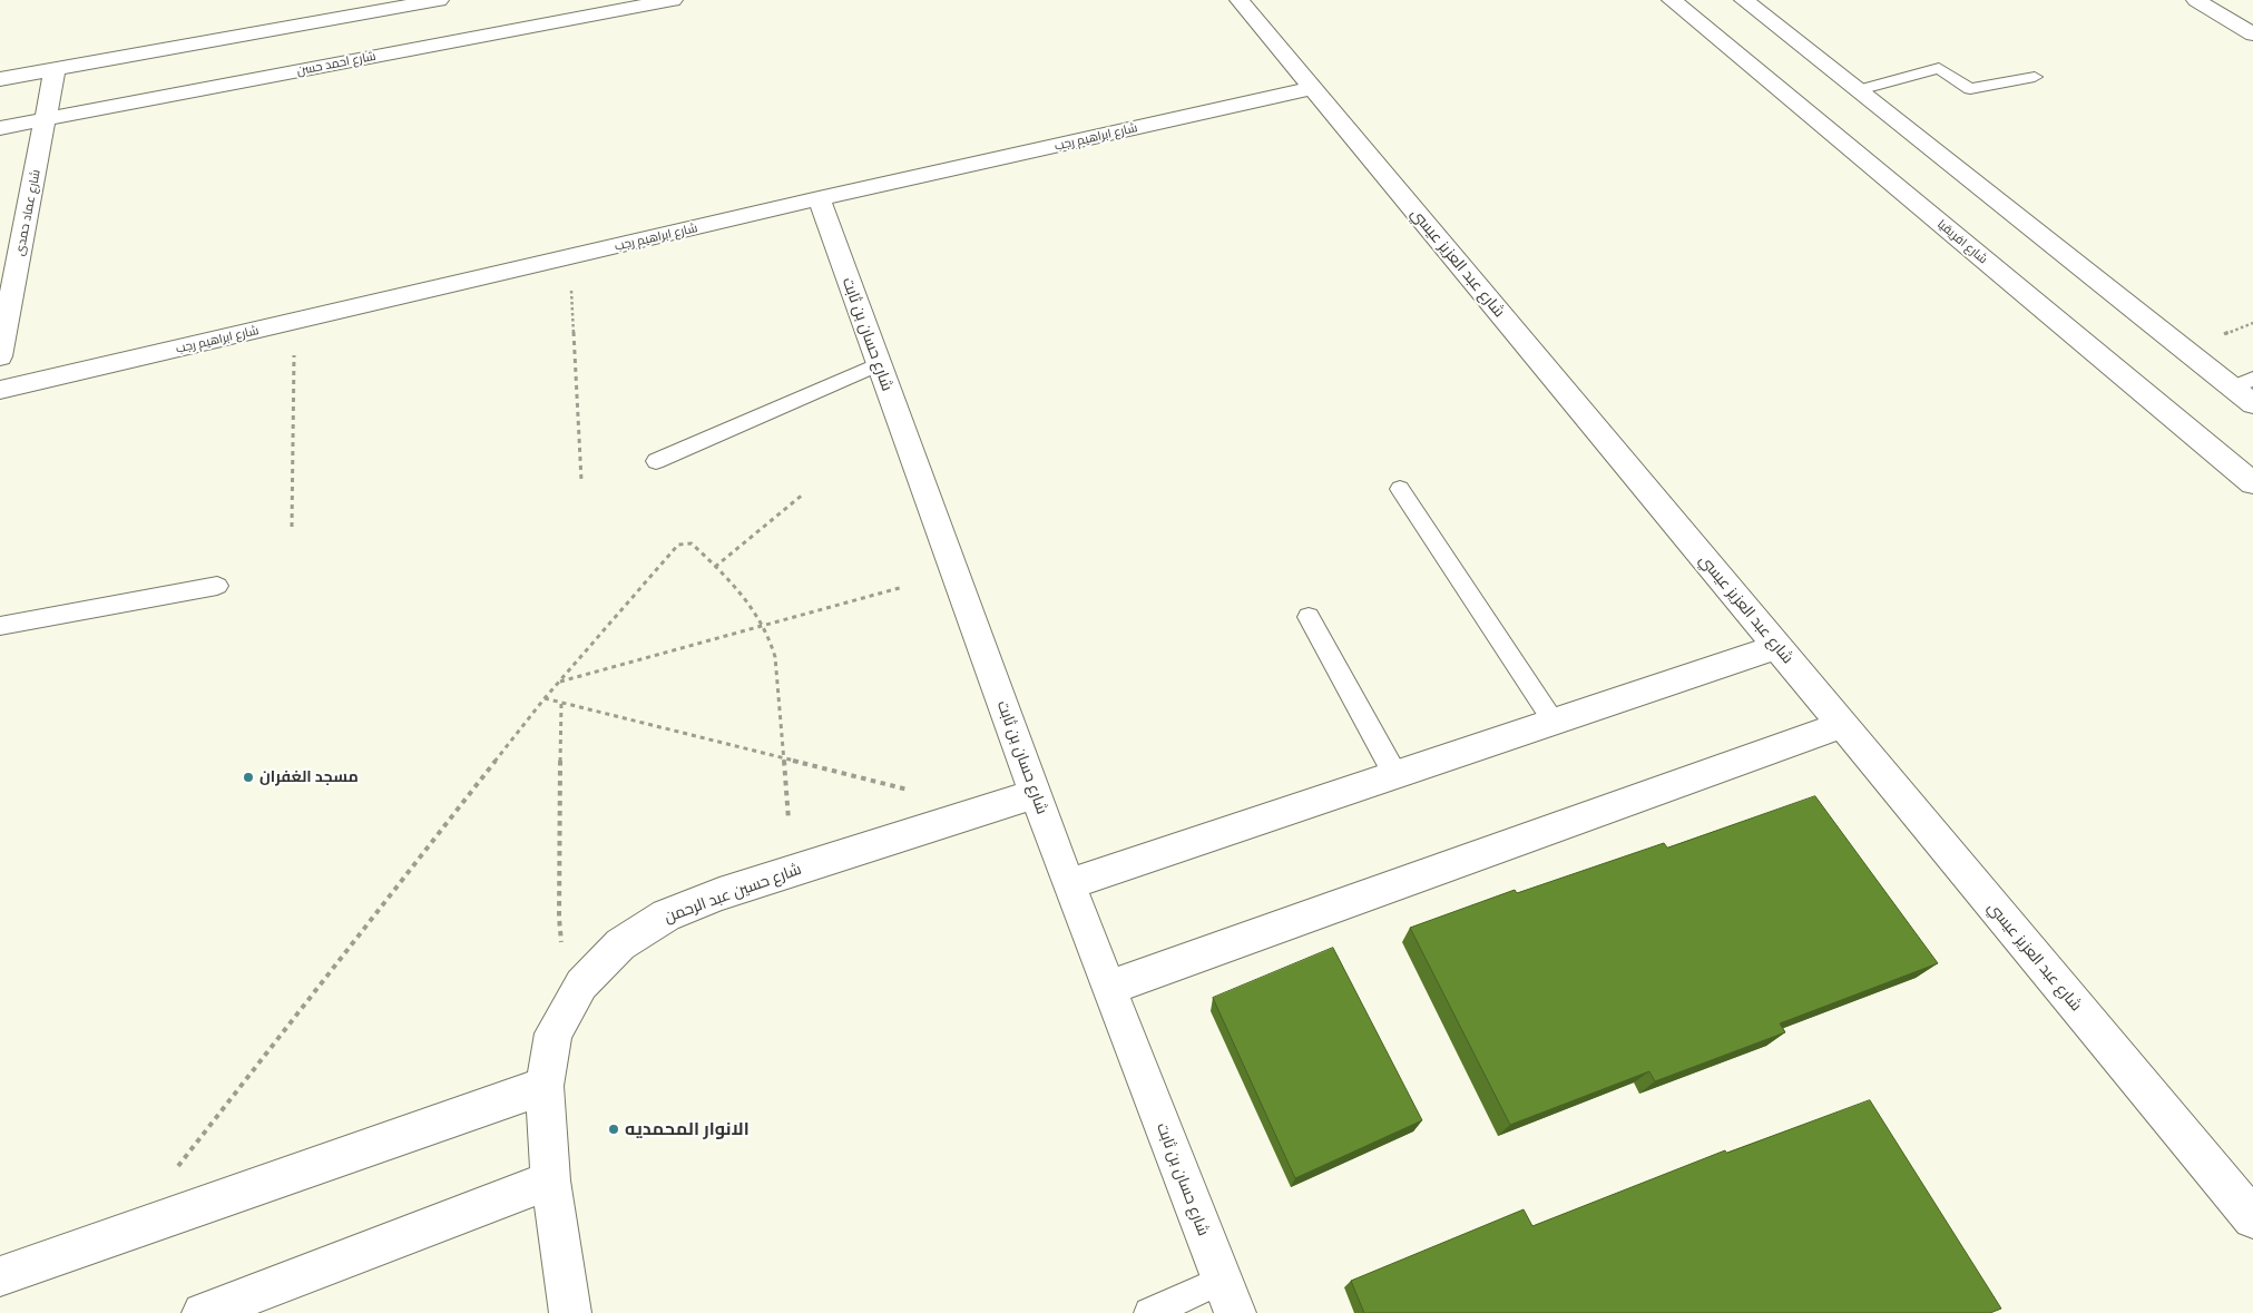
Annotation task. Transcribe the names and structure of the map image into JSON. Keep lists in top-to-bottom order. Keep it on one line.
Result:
{"streets":{"street":["شارع احمد حسن","شارع ابراهيم رجب","شارع عماد حمدى","شارع افريقيا","شارع عبد العزيز عيسي","شارع حسان بن ثابت","شارع حسين عبد الرحمن"]},"crossings":[["شارع احمد حسن","شارع عماد حمدى"],["شارع ابراهيم رجب","شارع عبد العزيز عيسي"],["شارع ابراهيم رجب","شارع حسان بن ثابت"],["شارع حسان بن ثابت","شارع حسين عبد الرحمن"]],"places":["مسجد الغفران","الانوار المحمديه"]}
